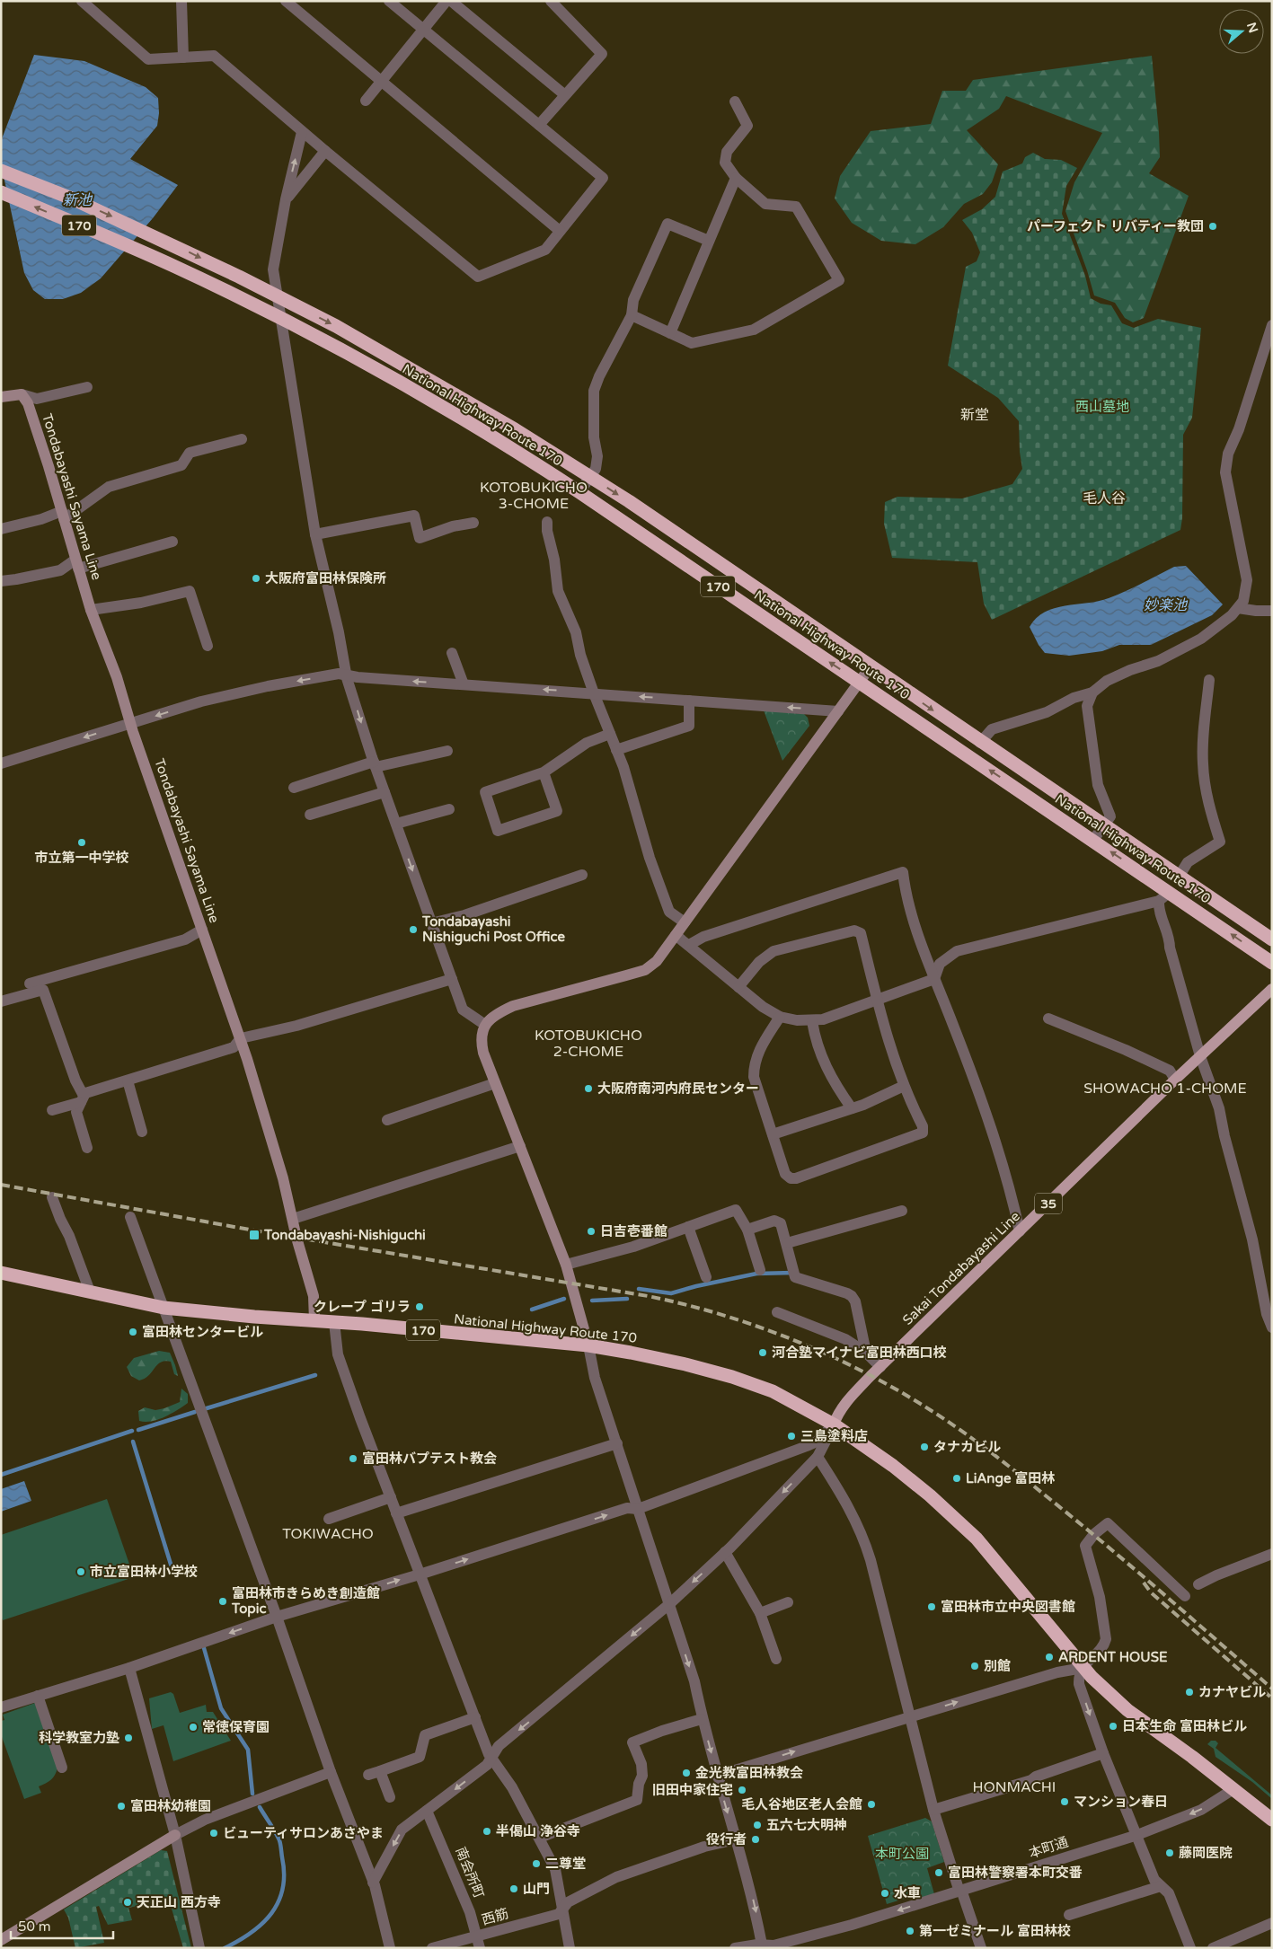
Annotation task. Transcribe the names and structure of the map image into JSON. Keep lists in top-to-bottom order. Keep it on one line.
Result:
{"streets":{"highway":["170","National Highway Route 170"],"main road":["35","Sakai Tondabayashi Line"],"street":["Tondabayashi Sayama Line","本町通","南会所町","西筋"]},"crossings":[["National Highway Route 170","Tondabayashi Sayama Line"],["National Highway Route 170","Sakai Tondabayashi Line"],["National Highway Route 170","本町通"],["南会所町","西筋"]],"one_way":["本町通"],"districts":["新堂","KOTOBUKICHO 3-CHOME","毛人谷","KOTOBUKICHO 2-CHOME","SHOWACHO 1-CHOME","TOKIWACHO","HONMACHI"],"water":["新池","妙楽池"],"parks":["西山墓地","本町公園"],"places":{"other":["パーフェクト リバティー教団","大阪府富田林保険所","市立第一中学校","Tondabayashi Nishiguchi Post Office","大阪府南河内府民センター","日吉壱番館","クレープ ゴリラ","富田林センタービル","河合塾マイナビ富田林西口校","三島塗料店","タナカビル","富田林バプテスト教会","LiAnge 富田林","市立富田林小学校","富田林市きらめき創造館 Topic","富田林市立中央図書館","ARDENT HOUSE","別館","カナヤビル","日本生命 富田林ビル","常徳保育園","科学教室力塾","金光教富田林教会","旧田中家住宅","マンション春日","毛人谷地区老人会館","富田林幼稚園","五六七大明神","半偈山 浄谷寺","ビューティサロンあさやま","役行者","藤岡医院","二尊堂","富田林警察署本町交番","山門","水車","天正山 西方寺","第一ゼミナール 富田林校"],"transit":["Tondabayashi-Nishiguchi"]},"scale_bar":"50 m","north":"right"}
